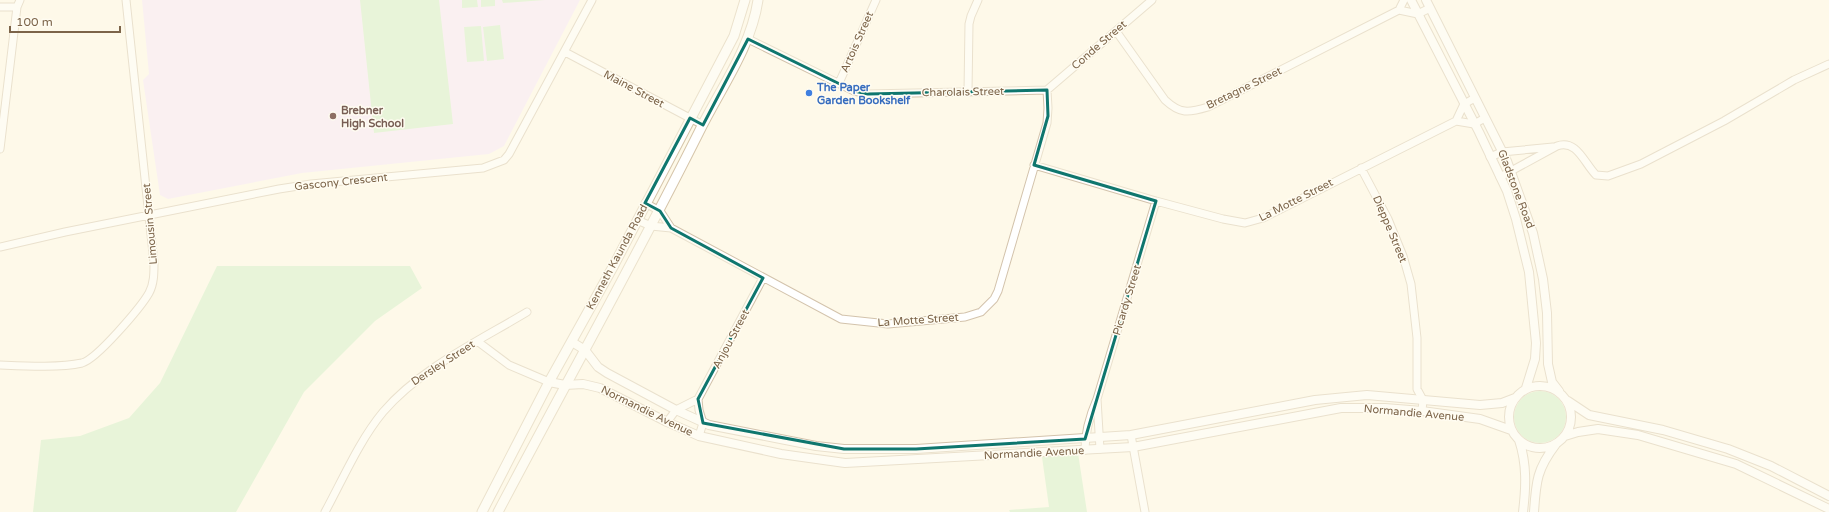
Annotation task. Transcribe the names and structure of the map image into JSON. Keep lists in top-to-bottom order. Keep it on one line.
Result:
{"streets":{"main road":["Kenneth Kaunda Road"],"street":["Artois Street","Conde Street","Bretagne Street","Maine Street","Charolais Street","Gascony Crescent","Gladstone Road","La Motte Street","Limousin Street","Dieppe Street","Picardy Street","Anjou Street","Dersley Street","Normandie Avenue"]},"crossings":[["Artois Street","Charolais Street"],["Conde Street","Bretagne Street"],["Conde Street","Charolais Street"],["Conde Street","La Motte Street"],["Maine Street","Gascony Crescent"],["Maine Street","Kenneth Kaunda Road"],["Charolais Street","La Motte Street"],["Charolais Street","Kenneth Kaunda Road"],["Gascony Crescent","Limousin Street"],["Gladstone Road","Normandie Avenue"],["La Motte Street","Dieppe Street"],["La Motte Street","Kenneth Kaunda Road"],["La Motte Street","Picardy Street"],["La Motte Street","Anjou Street"],["Dieppe Street","Normandie Avenue"],["Kenneth Kaunda Road","Normandie Avenue"],["Picardy Street","Normandie Avenue"]],"places":["The Paper Garden Bookshelf","Brebner High School"],"scale_bar":"100 m"}
